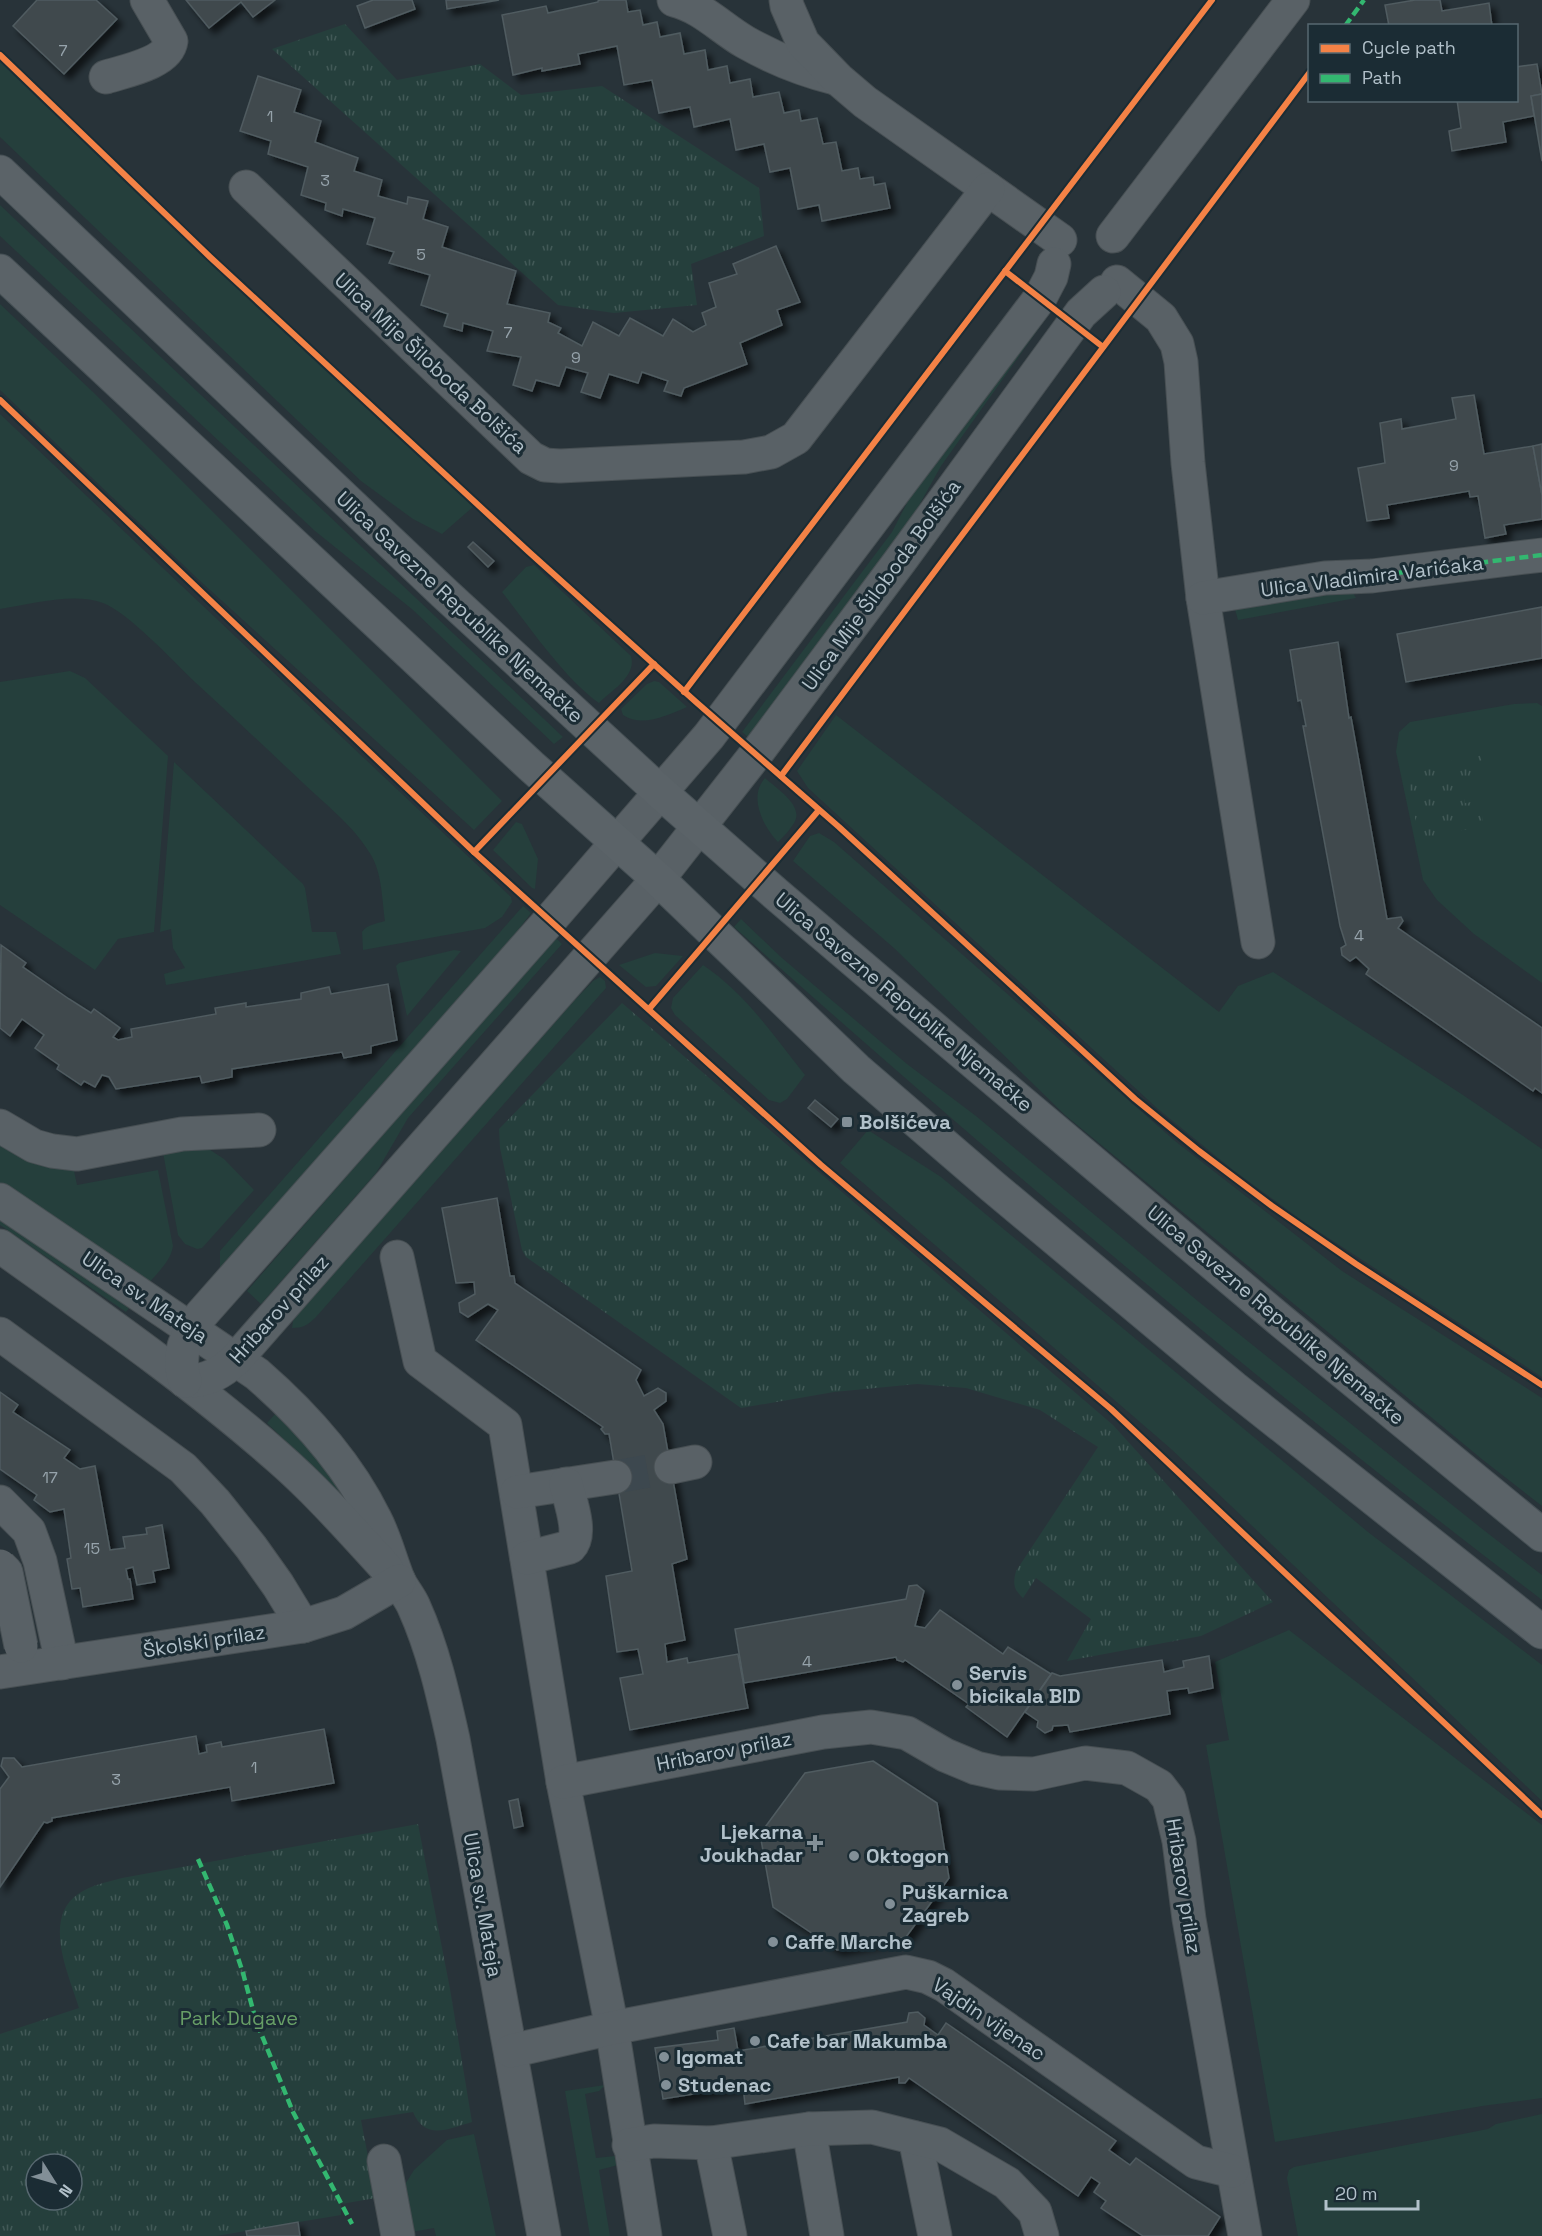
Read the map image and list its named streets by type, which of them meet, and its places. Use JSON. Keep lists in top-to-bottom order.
{
  "streets": {
    "main road": ["Ulica Savezne Republike Njemačke"],
    "street": [
      "Ulica Mije Šiloboda Bolšića",
      "Ulica Vladimira Varićaka",
      "Ulica sv. Mateja",
      "Hribarov prilaz",
      "Školski prilaz",
      "Vajdin vijenac"
    ]
  },
  "crossings": [
    ["Ulica Mije Šiloboda Bolšića", "Ulica Savezne Republike Njemačke"],
    ["Ulica Mije Šiloboda Bolšića", "Hribarov prilaz"],
    ["Ulica sv. Mateja", "Hribarov prilaz"],
    ["Ulica sv. Mateja", "Školski prilaz"],
    ["Ulica sv. Mateja", "Vajdin vijenac"],
    ["Hribarov prilaz", "Vajdin vijenac"]
  ],
  "parks": ["Park Dugave"],
  "places": {
    "transit": ["Bolšićeva"],
    "other": [
      "Servis bicikala BID",
      "Oktogon",
      "Puškarnica Zagreb",
      "Caffe Marche",
      "Cafe bar Makumba",
      "Igomat",
      "Studenac"
    ],
    "health": ["Ljekarna Joukhadar"]
  },
  "house_numbers": [
    "7",
    "1",
    "3",
    "5",
    "7",
    "9",
    "9",
    "4",
    "17",
    "15",
    "4",
    "1",
    "3"
  ],
  "legend": ["Cycle path", "Path"],
  "scale_bar": "20 m",
  "north": "bottom right"
}
